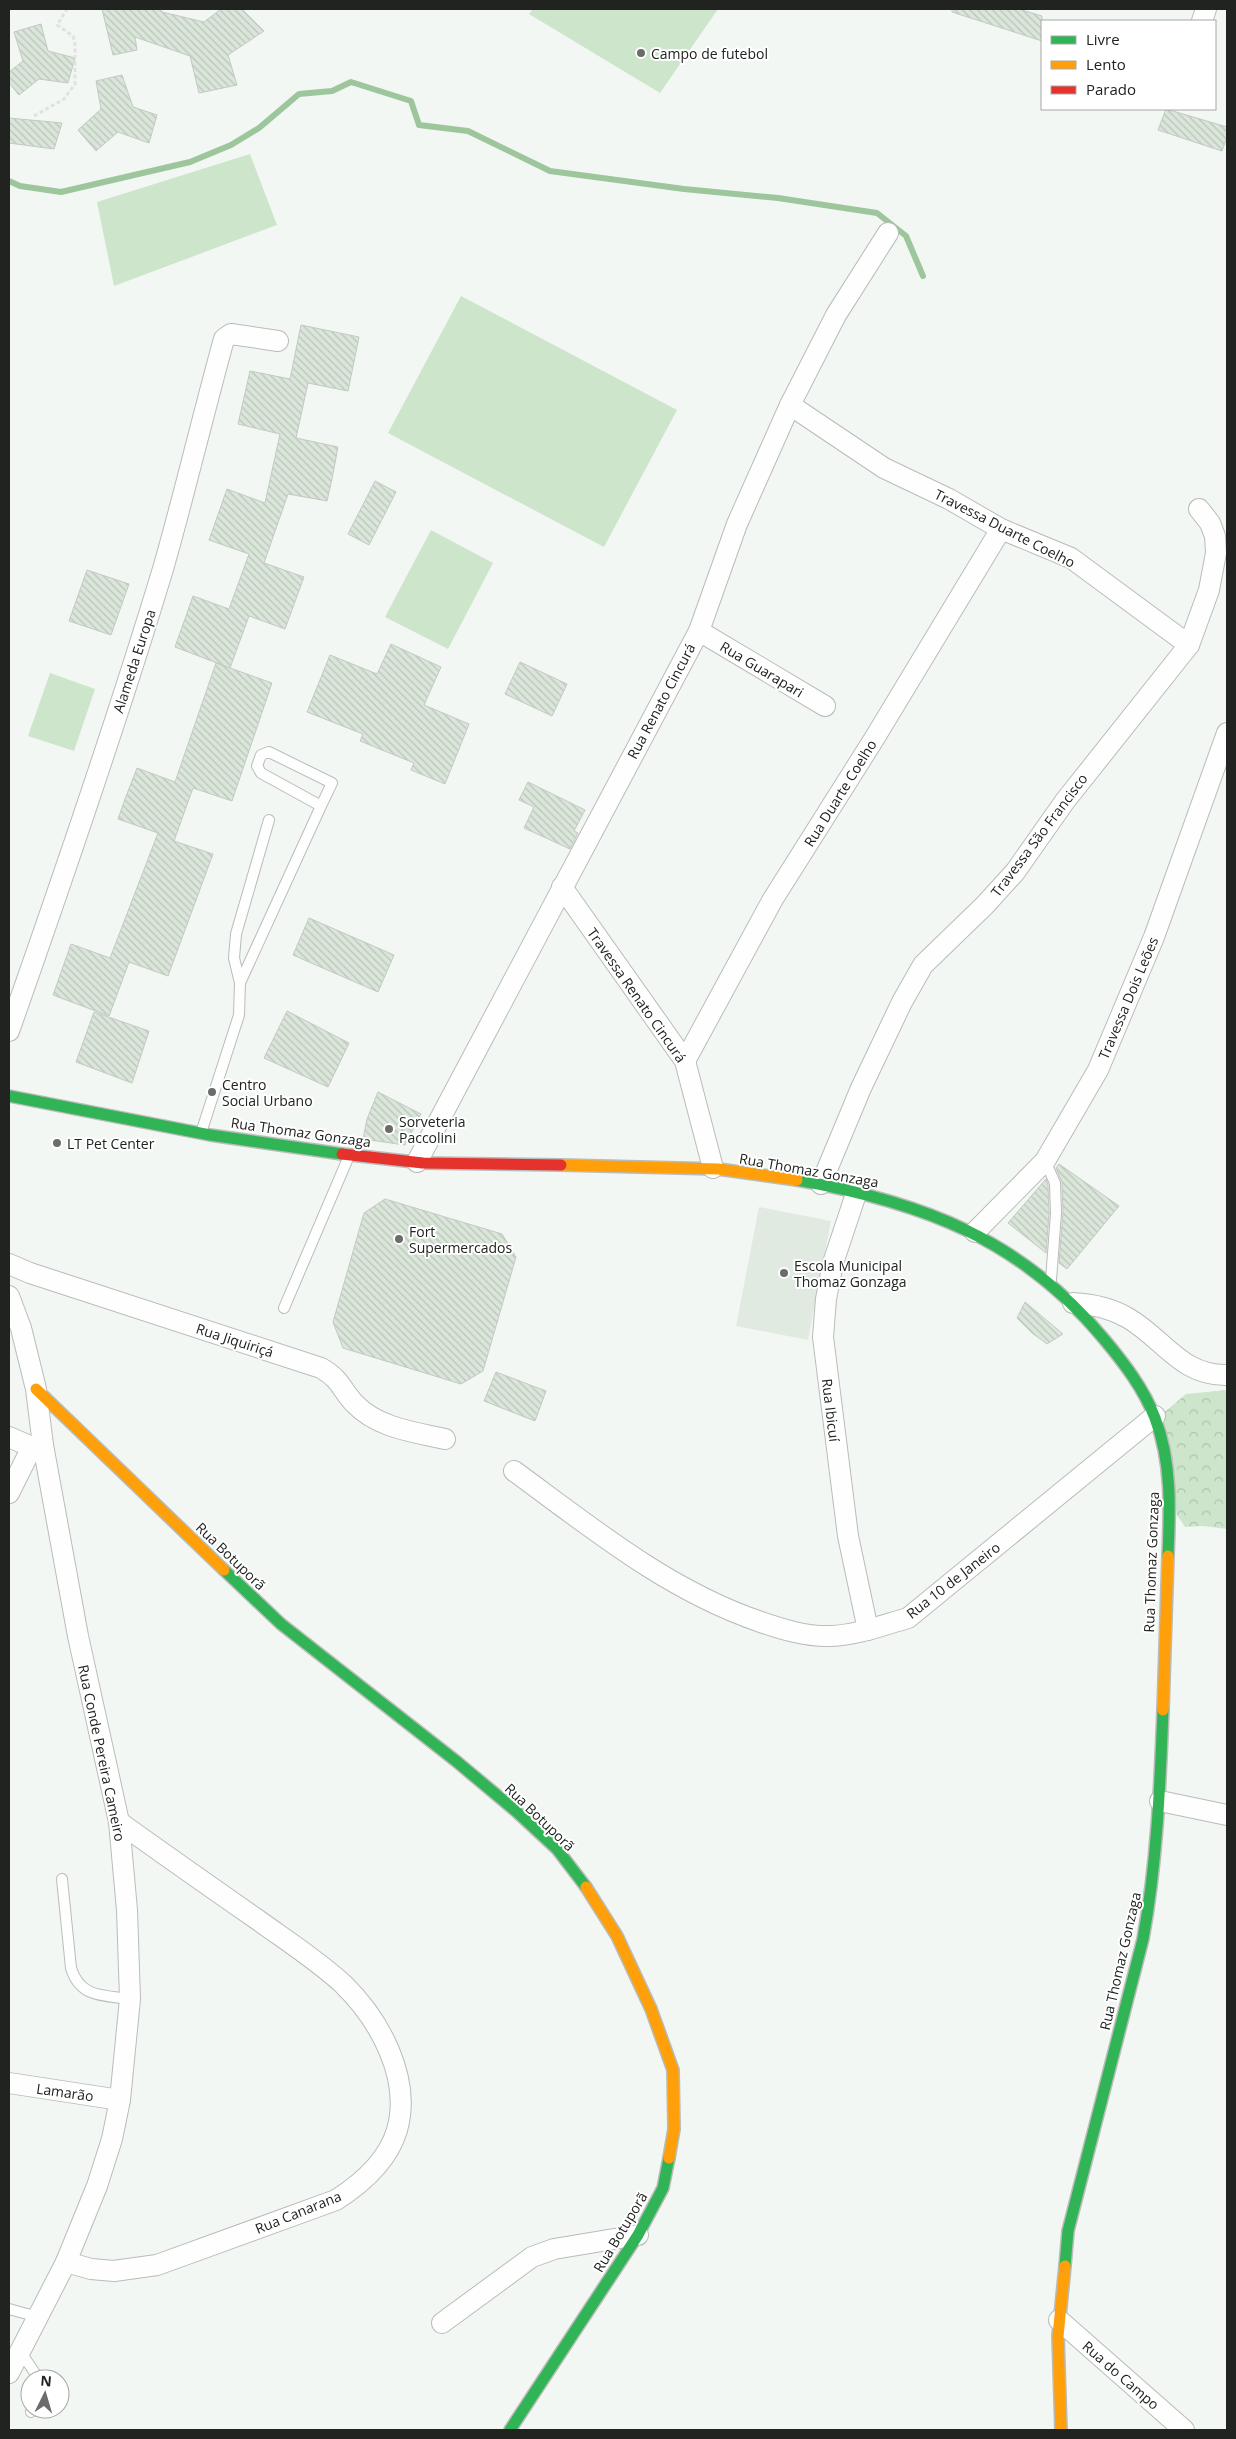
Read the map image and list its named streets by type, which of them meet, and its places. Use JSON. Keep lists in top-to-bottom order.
{
  "streets": {
    "main road": ["Rua Thomaz Gonzaga", "Rua Botuporã"],
    "street": [
      "Travessa Duarte Coelho",
      "Alameda Europa",
      "Rua Guarapari",
      "Rua Renato Cincurá",
      "Rua Duarte Coelho",
      "Travessa São Francisco",
      "Travessa Renato Cincurá",
      "Travessa Dois Leões",
      "Rua Jiquiriçá",
      "Rua Ibicuí",
      "Rua 10 de Janeiro",
      "Rua Conde Pereira Cameiro",
      "Lamarão",
      "Rua Canarana",
      "Rua do Campo"
    ]
  },
  "crossings": [
    ["Travessa Duarte Coelho", "Rua Renato Cincurá"],
    ["Travessa Duarte Coelho", "Rua Duarte Coelho"],
    ["Travessa Duarte Coelho", "Travessa São Francisco"],
    ["Rua Guarapari", "Rua Renato Cincurá"],
    ["Rua Renato Cincurá", "Travessa Renato Cincurá"],
    ["Rua Renato Cincurá", "Rua Thomaz Gonzaga"],
    ["Rua Duarte Coelho", "Travessa Renato Cincurá"],
    ["Travessa São Francisco", "Rua Thomaz Gonzaga"],
    ["Travessa Renato Cincurá", "Rua Thomaz Gonzaga"],
    ["Travessa Dois Leões", "Rua Thomaz Gonzaga"],
    ["Rua Thomaz Gonzaga", "Rua Ibicuí"],
    ["Rua Thomaz Gonzaga", "Rua 10 de Janeiro"],
    ["Rua Thomaz Gonzaga", "Rua do Campo"],
    ["Rua Ibicuí", "Rua 10 de Janeiro"],
    ["Rua Botuporã", "Rua Conde Pereira Cameiro"],
    ["Rua Conde Pereira Cameiro", "Lamarão"],
    ["Rua Conde Pereira Cameiro", "Rua Canarana"]
  ],
  "places": [
    "Campo de futebol",
    "Centro Social Urbano",
    "Sorveteria Paccolini",
    "LT Pet Center",
    "Fort Supermercados",
    "Escola Municipal Thomaz Gonzaga"
  ],
  "legend": ["Livre", "Lento", "Parado"],
  "north": "top"
}
